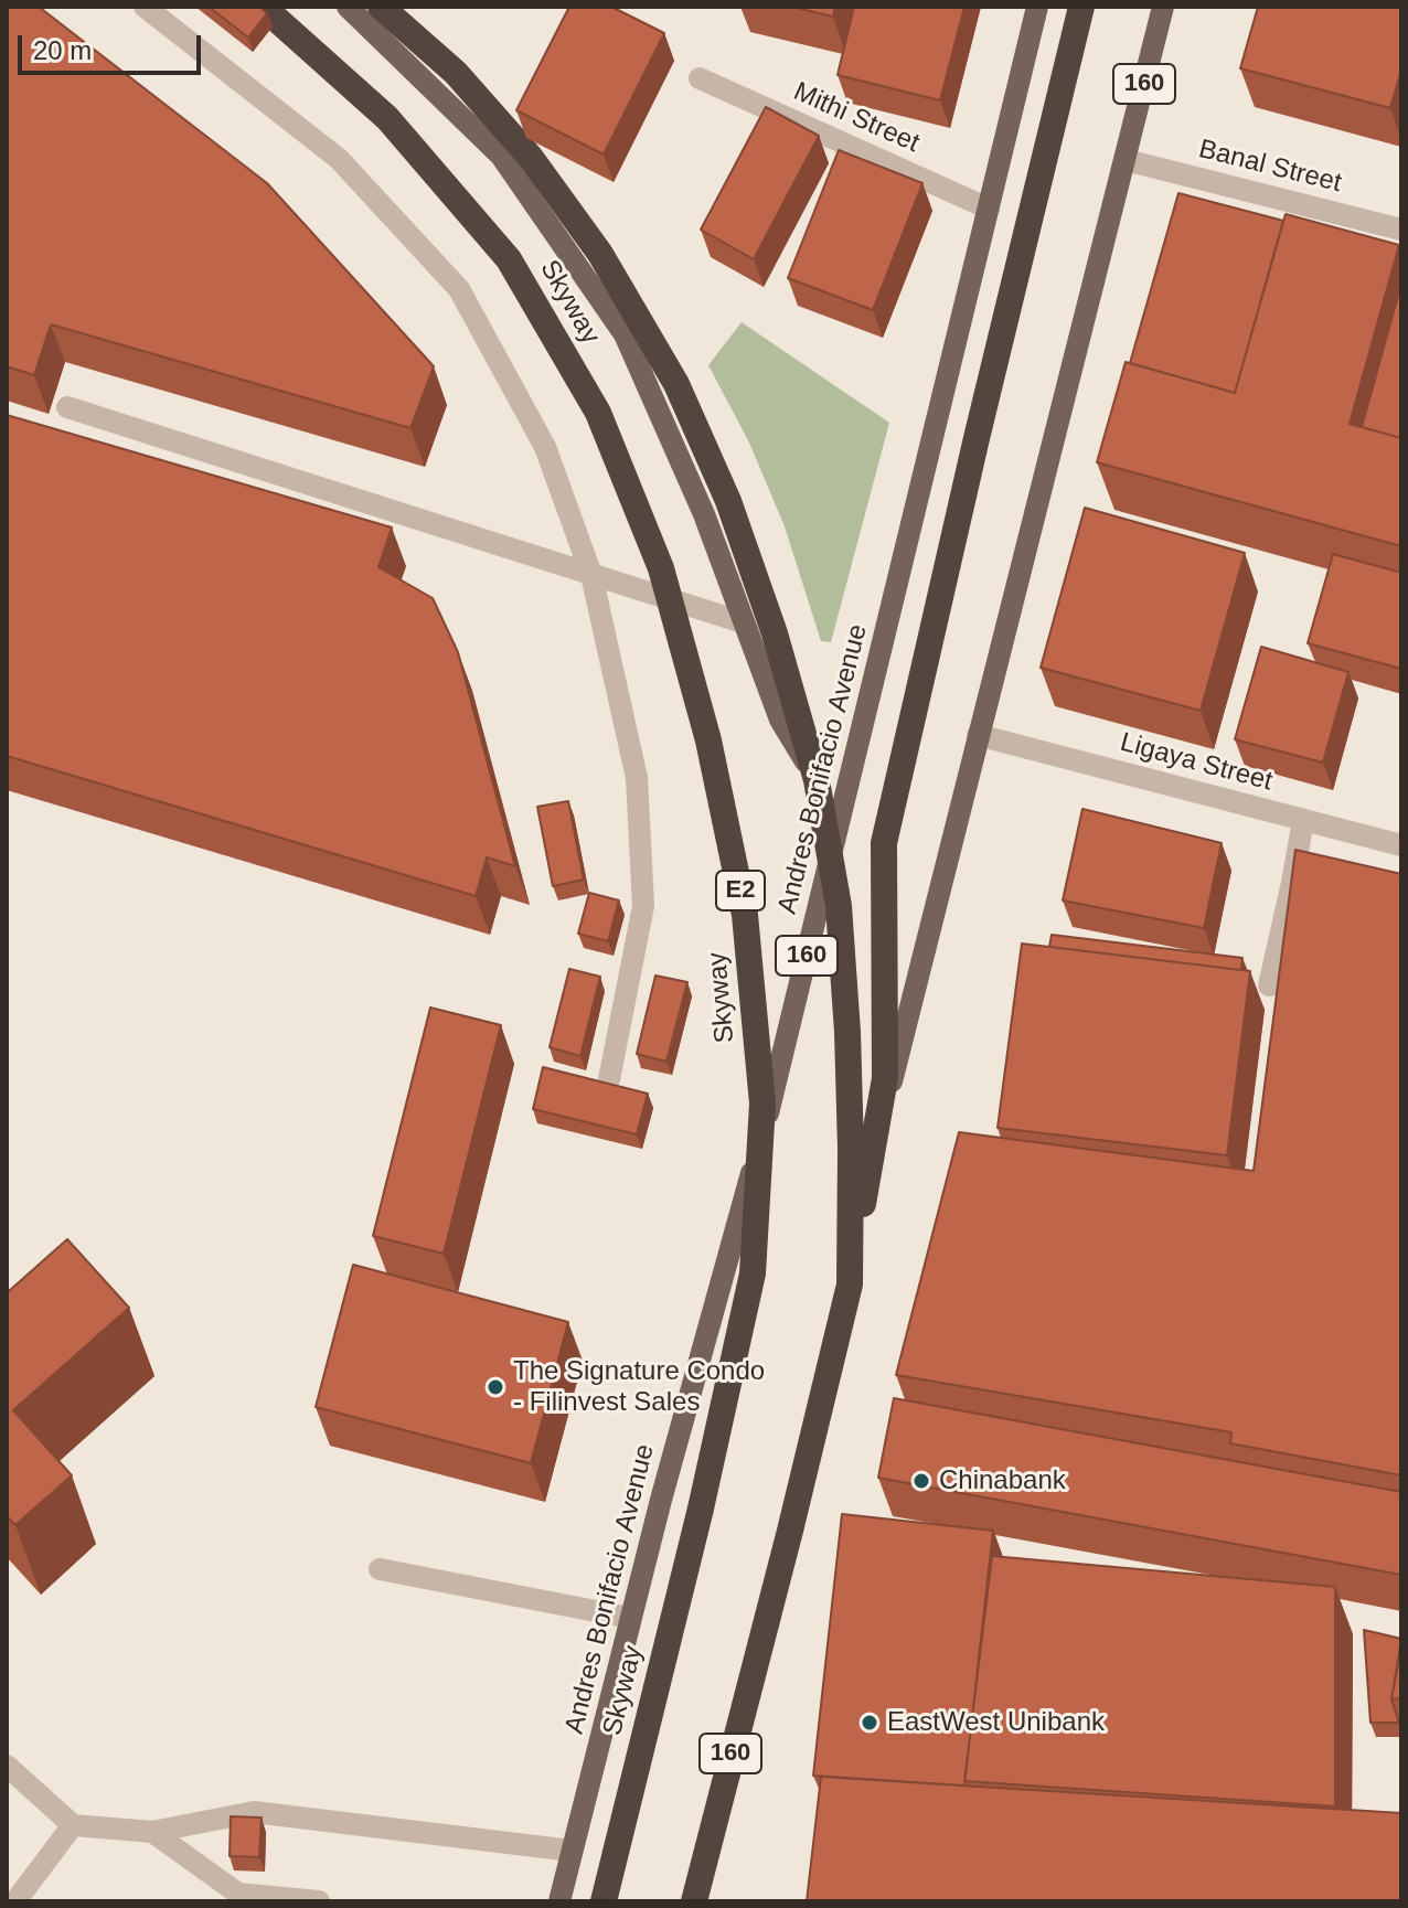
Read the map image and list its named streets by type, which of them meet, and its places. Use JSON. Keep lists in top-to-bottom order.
{
  "streets": {
    "highway": ["Skyway", "E2"],
    "main road": ["160", "Andres Bonifacio Avenue"],
    "street": ["Mithi Street", "Banal Street", "Ligaya Street"]
  },
  "crossings": [
    ["160", "Banal Street"],
    ["160", "Skyway"],
    ["160", "Ligaya Street"],
    ["Mithi Street", "Andres Bonifacio Avenue"]
  ],
  "places": ["The Signature Condo - Filinvest Sales", "Chinabank", "EastWest Unibank"],
  "scale_bar": "20 m"
}
